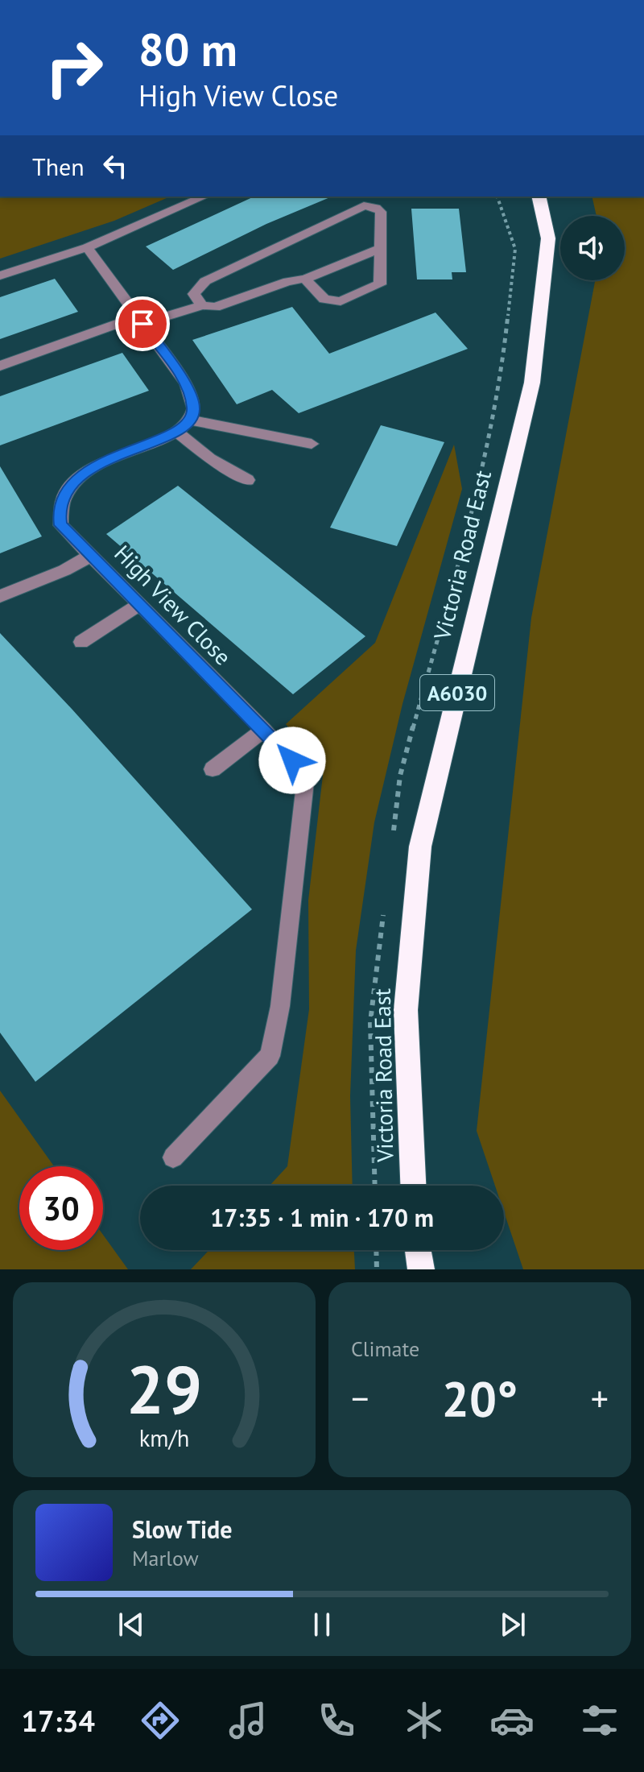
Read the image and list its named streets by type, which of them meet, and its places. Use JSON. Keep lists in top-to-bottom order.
{
  "streets": {
    "highway": ["Victoria Road East", "A6030"],
    "street": ["High View Close"]
  },
  "page": {
    "turn": ["80 m", "High View Close"],
    "then": "Then",
    "limit": "30",
    "trip": "17:35 · 1 min · 170 m",
    "tile": "Climate",
    "heat": ["−", "20°", "+"],
    "song": ["Slow Tide", "Marlow"],
    "tabs": "17:34",
    "gauge": ["29", "km/h"]
  }
}
